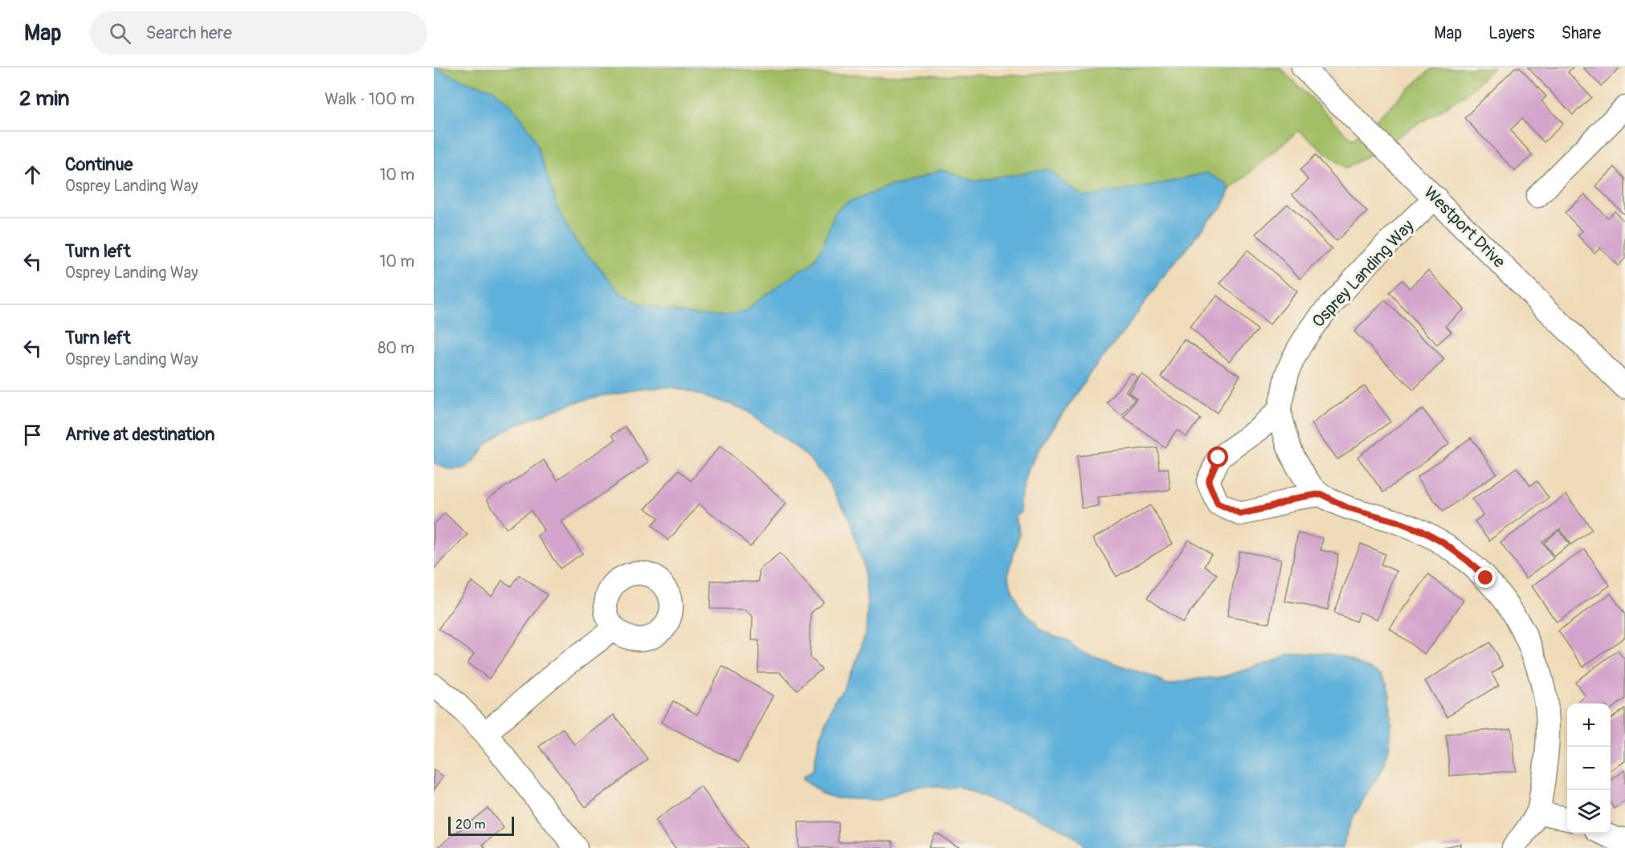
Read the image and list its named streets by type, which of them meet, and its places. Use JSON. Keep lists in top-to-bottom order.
{
  "streets": {
    "street": ["Westport Drive", "Osprey Landing Way"]
  },
  "crossings": [
    ["Westport Drive", "Osprey Landing Way"]
  ],
  "scale_bar": "20 m",
  "page": {
    "header": "Map",
    "search": "Search here",
    "nav": ["Map", "Layers", "Share"],
    "heading": ["2 min", "Walk · 100 m"],
    "list": [
      ["Continue", "Osprey Landing Way", "10 m"],
      ["Turn left", "Osprey Landing Way", "10 m"],
      ["Turn left", "Osprey Landing Way", "80 m"],
      "Arrive at destination"
    ],
    "map_buttons": ["+", "−"],
    "scale": "20 m"
  }
}
